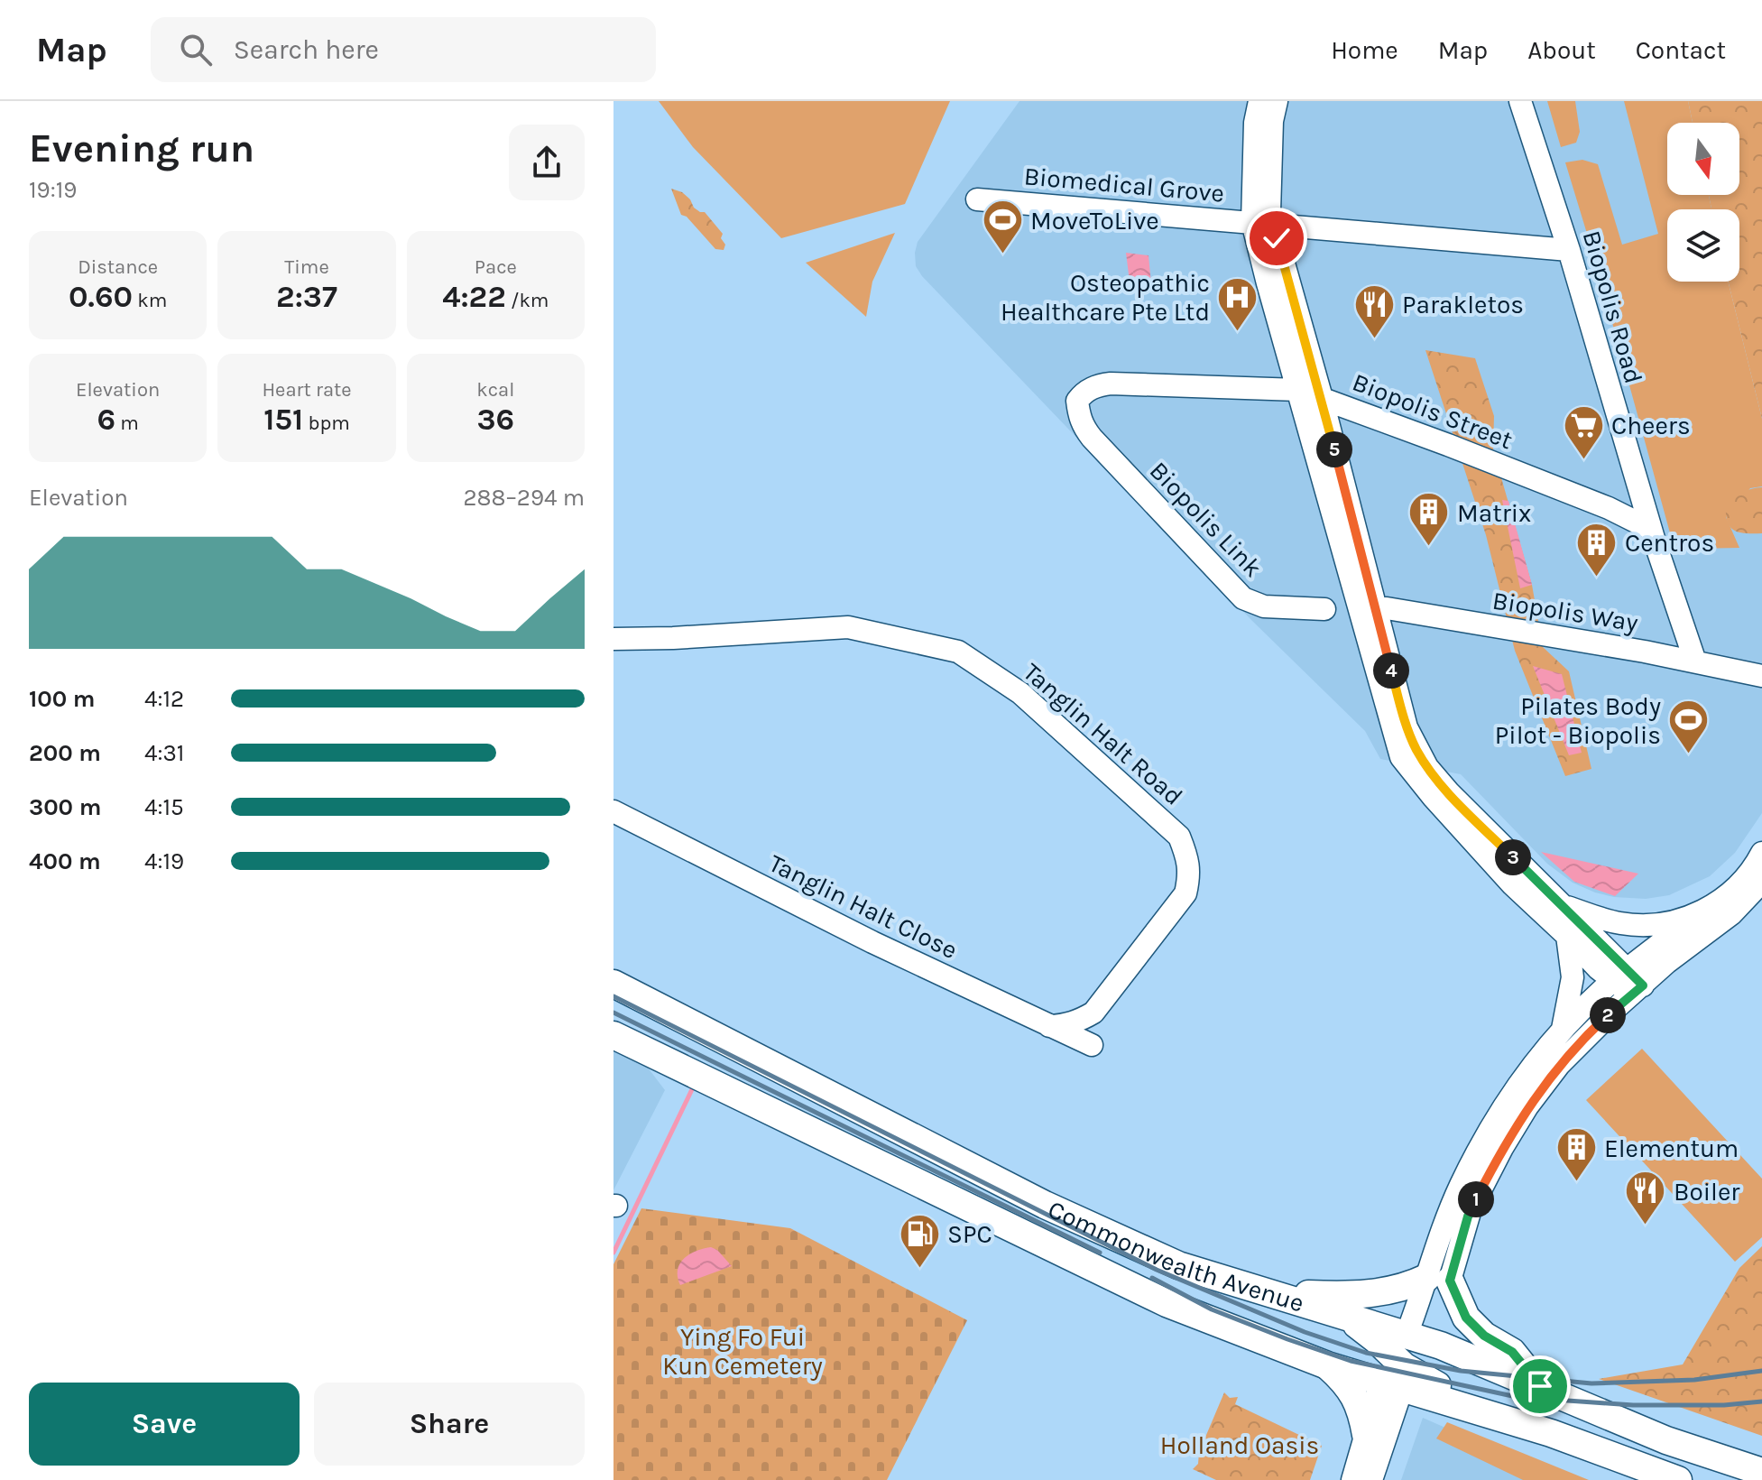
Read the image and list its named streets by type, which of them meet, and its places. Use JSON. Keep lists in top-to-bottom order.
{
  "streets": {
    "main road": ["Commonwealth Avenue"],
    "street": [
      "Biomedical Grove",
      "Biopolis Road",
      "Biopolis Street",
      "Biopolis Link",
      "Biopolis Way",
      "Tanglin Halt Road",
      "Tanglin Halt Close"
    ]
  },
  "crossings": [
    ["Biomedical Grove", "Biopolis Road"],
    ["Biopolis Road", "Biopolis Street"],
    ["Biopolis Street", "Biopolis Link"],
    ["Tanglin Halt Road", "Tanglin Halt Close"]
  ],
  "parks": ["Ying Fo Fui Kun Cemetery", "Holland Oasis"],
  "places": {
    "sports": ["MoveToLive", "Pilates Body Pilot - Biopolis"],
    "hospital": ["Osteopathic Healthcare Pte Ltd"],
    "restaurant": ["Parakletos", "Boiler"],
    "supermarket": ["Cheers"],
    "building": ["Matrix", "Centros", "Elementum"],
    "fuel station": ["SPC"]
  },
  "north": "bottom",
  "page": {
    "header": "Map",
    "search": "Search here",
    "nav": [
      "Home",
      "Map",
      "About",
      "Contact"
    ],
    "heading": ["Evening run", "19:19"],
    "stats": [
      ["Distance", "0.60 km"],
      ["Time", "2:37"],
      ["Pace", "4:22 /km"],
      ["Elevation", "6 m"],
      ["Heart rate", "151 bpm"],
      ["kcal", "36"]
    ],
    "pins": [
      "5",
      "4",
      "3",
      "2",
      "1"
    ],
    "chart": ["Elevation", "288–294 m"],
    "list": [
      {
        "name": "100 m",
        "note": "4:12"
      },
      {
        "name": "200 m",
        "note": "4:31"
      },
      {
        "name": "300 m",
        "note": "4:15"
      },
      {
        "name": "400 m",
        "note": "4:19"
      }
    ],
    "buttons": ["Save", "Share"]
  }
}
